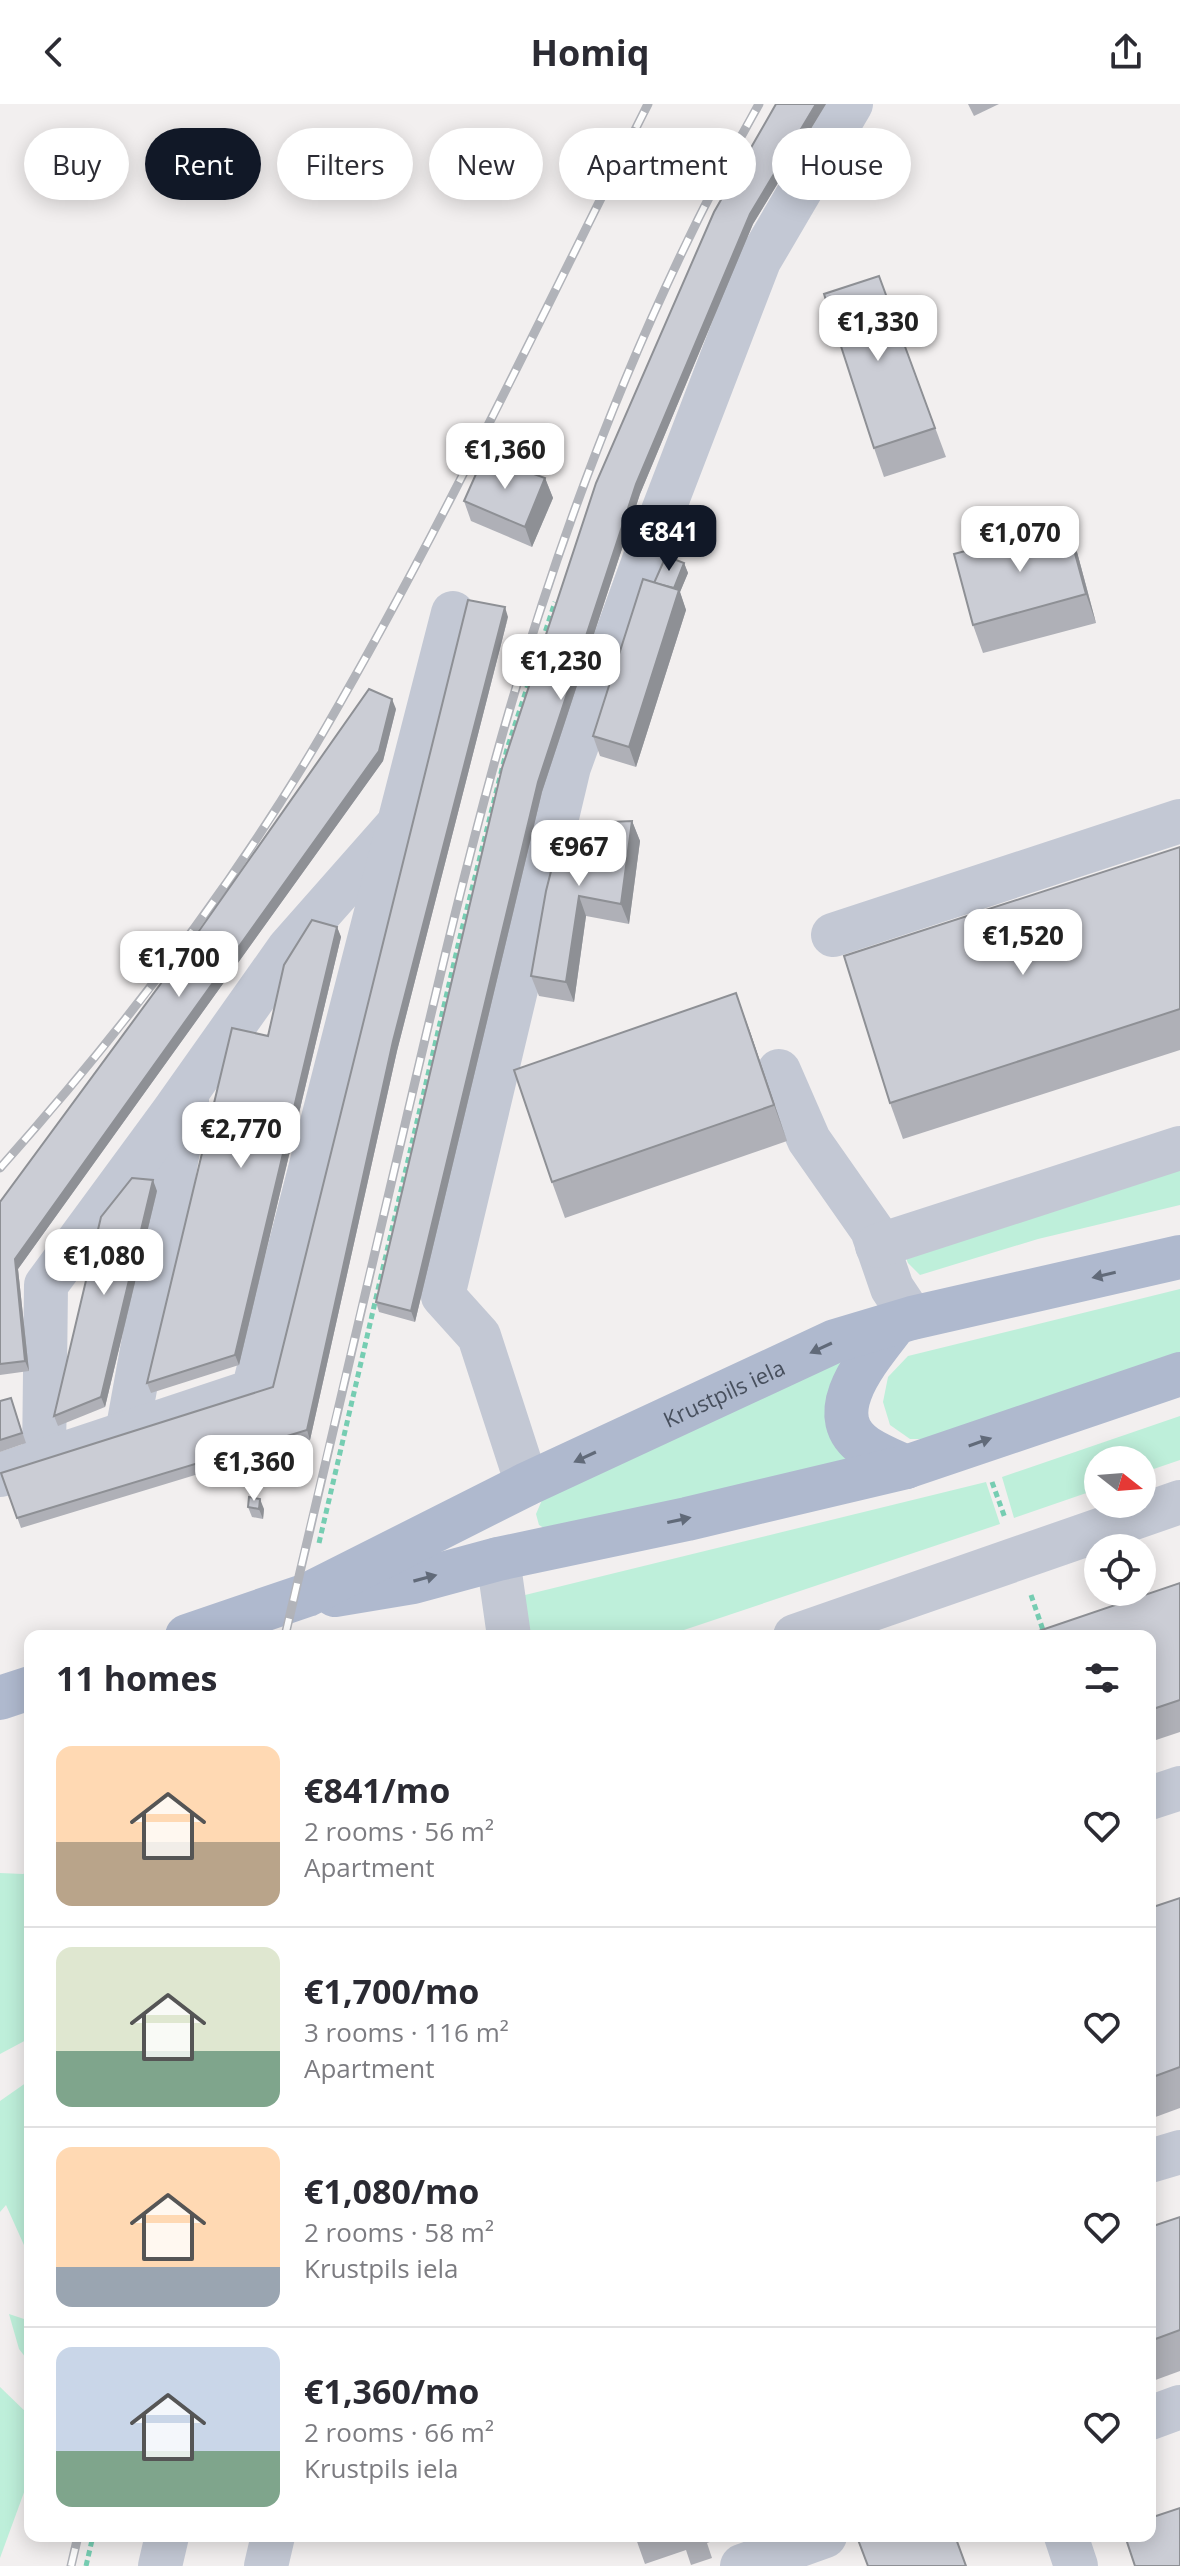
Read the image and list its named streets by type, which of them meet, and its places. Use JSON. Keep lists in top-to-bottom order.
{
  "streets": {
    "main road": ["Krustpils iela"]
  },
  "north": "right",
  "page": {
    "header": "Homiq",
    "chip": [
      "Buy",
      "Rent",
      "Filters",
      "New",
      "Apartment",
      "House"
    ],
    "price": [
      "€1,330",
      "€1,360",
      "€841",
      "€1,070",
      "€1,230",
      "€967",
      "€1,520",
      "€1,700",
      "€2,770",
      "€1,080",
      "€1,360"
    ],
    "heading": "11 homes",
    "list": [
      {
        "name": "€841/mo",
        "note": "2 rooms · 56 m² · Apartment"
      },
      {
        "name": "€1,700/mo",
        "note": "3 rooms · 116 m² · Apartment"
      },
      {
        "name": "€1,080/mo",
        "note": "2 rooms · 58 m² · Krustpils iela"
      },
      {
        "name": "€1,360/mo",
        "note": "2 rooms · 66 m² · Krustpils iela"
      }
    ]
  }
}
